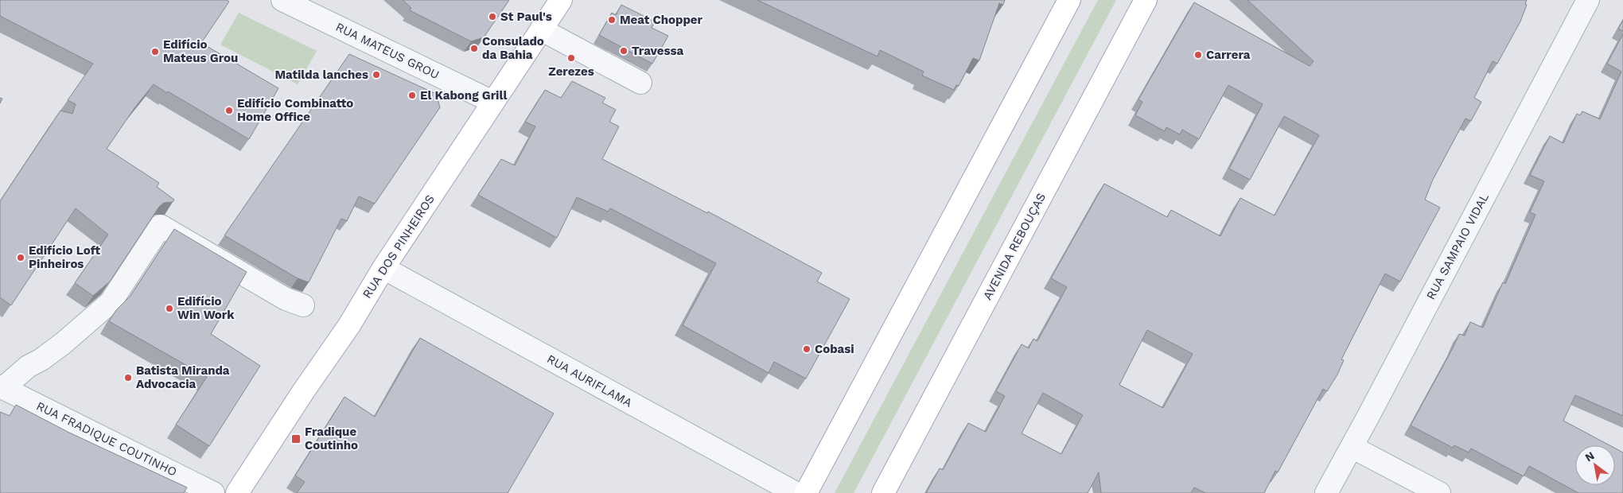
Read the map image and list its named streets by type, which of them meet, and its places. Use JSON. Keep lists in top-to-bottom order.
{
  "streets": {
    "main road": ["RUA DOS PINHEIROS", "AVENIDA REBOUÇAS"],
    "street": [
      "RUA MATEUS GROU",
      "RUA SAMPAIO VIDAL",
      "RUA AURIFLAMA",
      "RUA FRADIQUE COUTINHO"
    ]
  },
  "crossings": [
    ["RUA MATEUS GROU", "RUA DOS PINHEIROS"],
    ["RUA DOS PINHEIROS", "RUA AURIFLAMA"]
  ],
  "places": {
    "other": [
      "St Paul's",
      "Meat Chopper",
      "Consulado da Bahia",
      "Travessa",
      "Edifício Mateus Grou",
      "Carrera",
      "Zerezes",
      "Matilda lanches",
      "El Kabong Grill",
      "Edifício Combinatto Home Office",
      "Edifício Loft Pinheiros",
      "Edifício Win Work",
      "Cobasi",
      "Batista Miranda Advocacia"
    ],
    "transit": ["Fradique Coutinho"]
  },
  "north": "top left"
}
